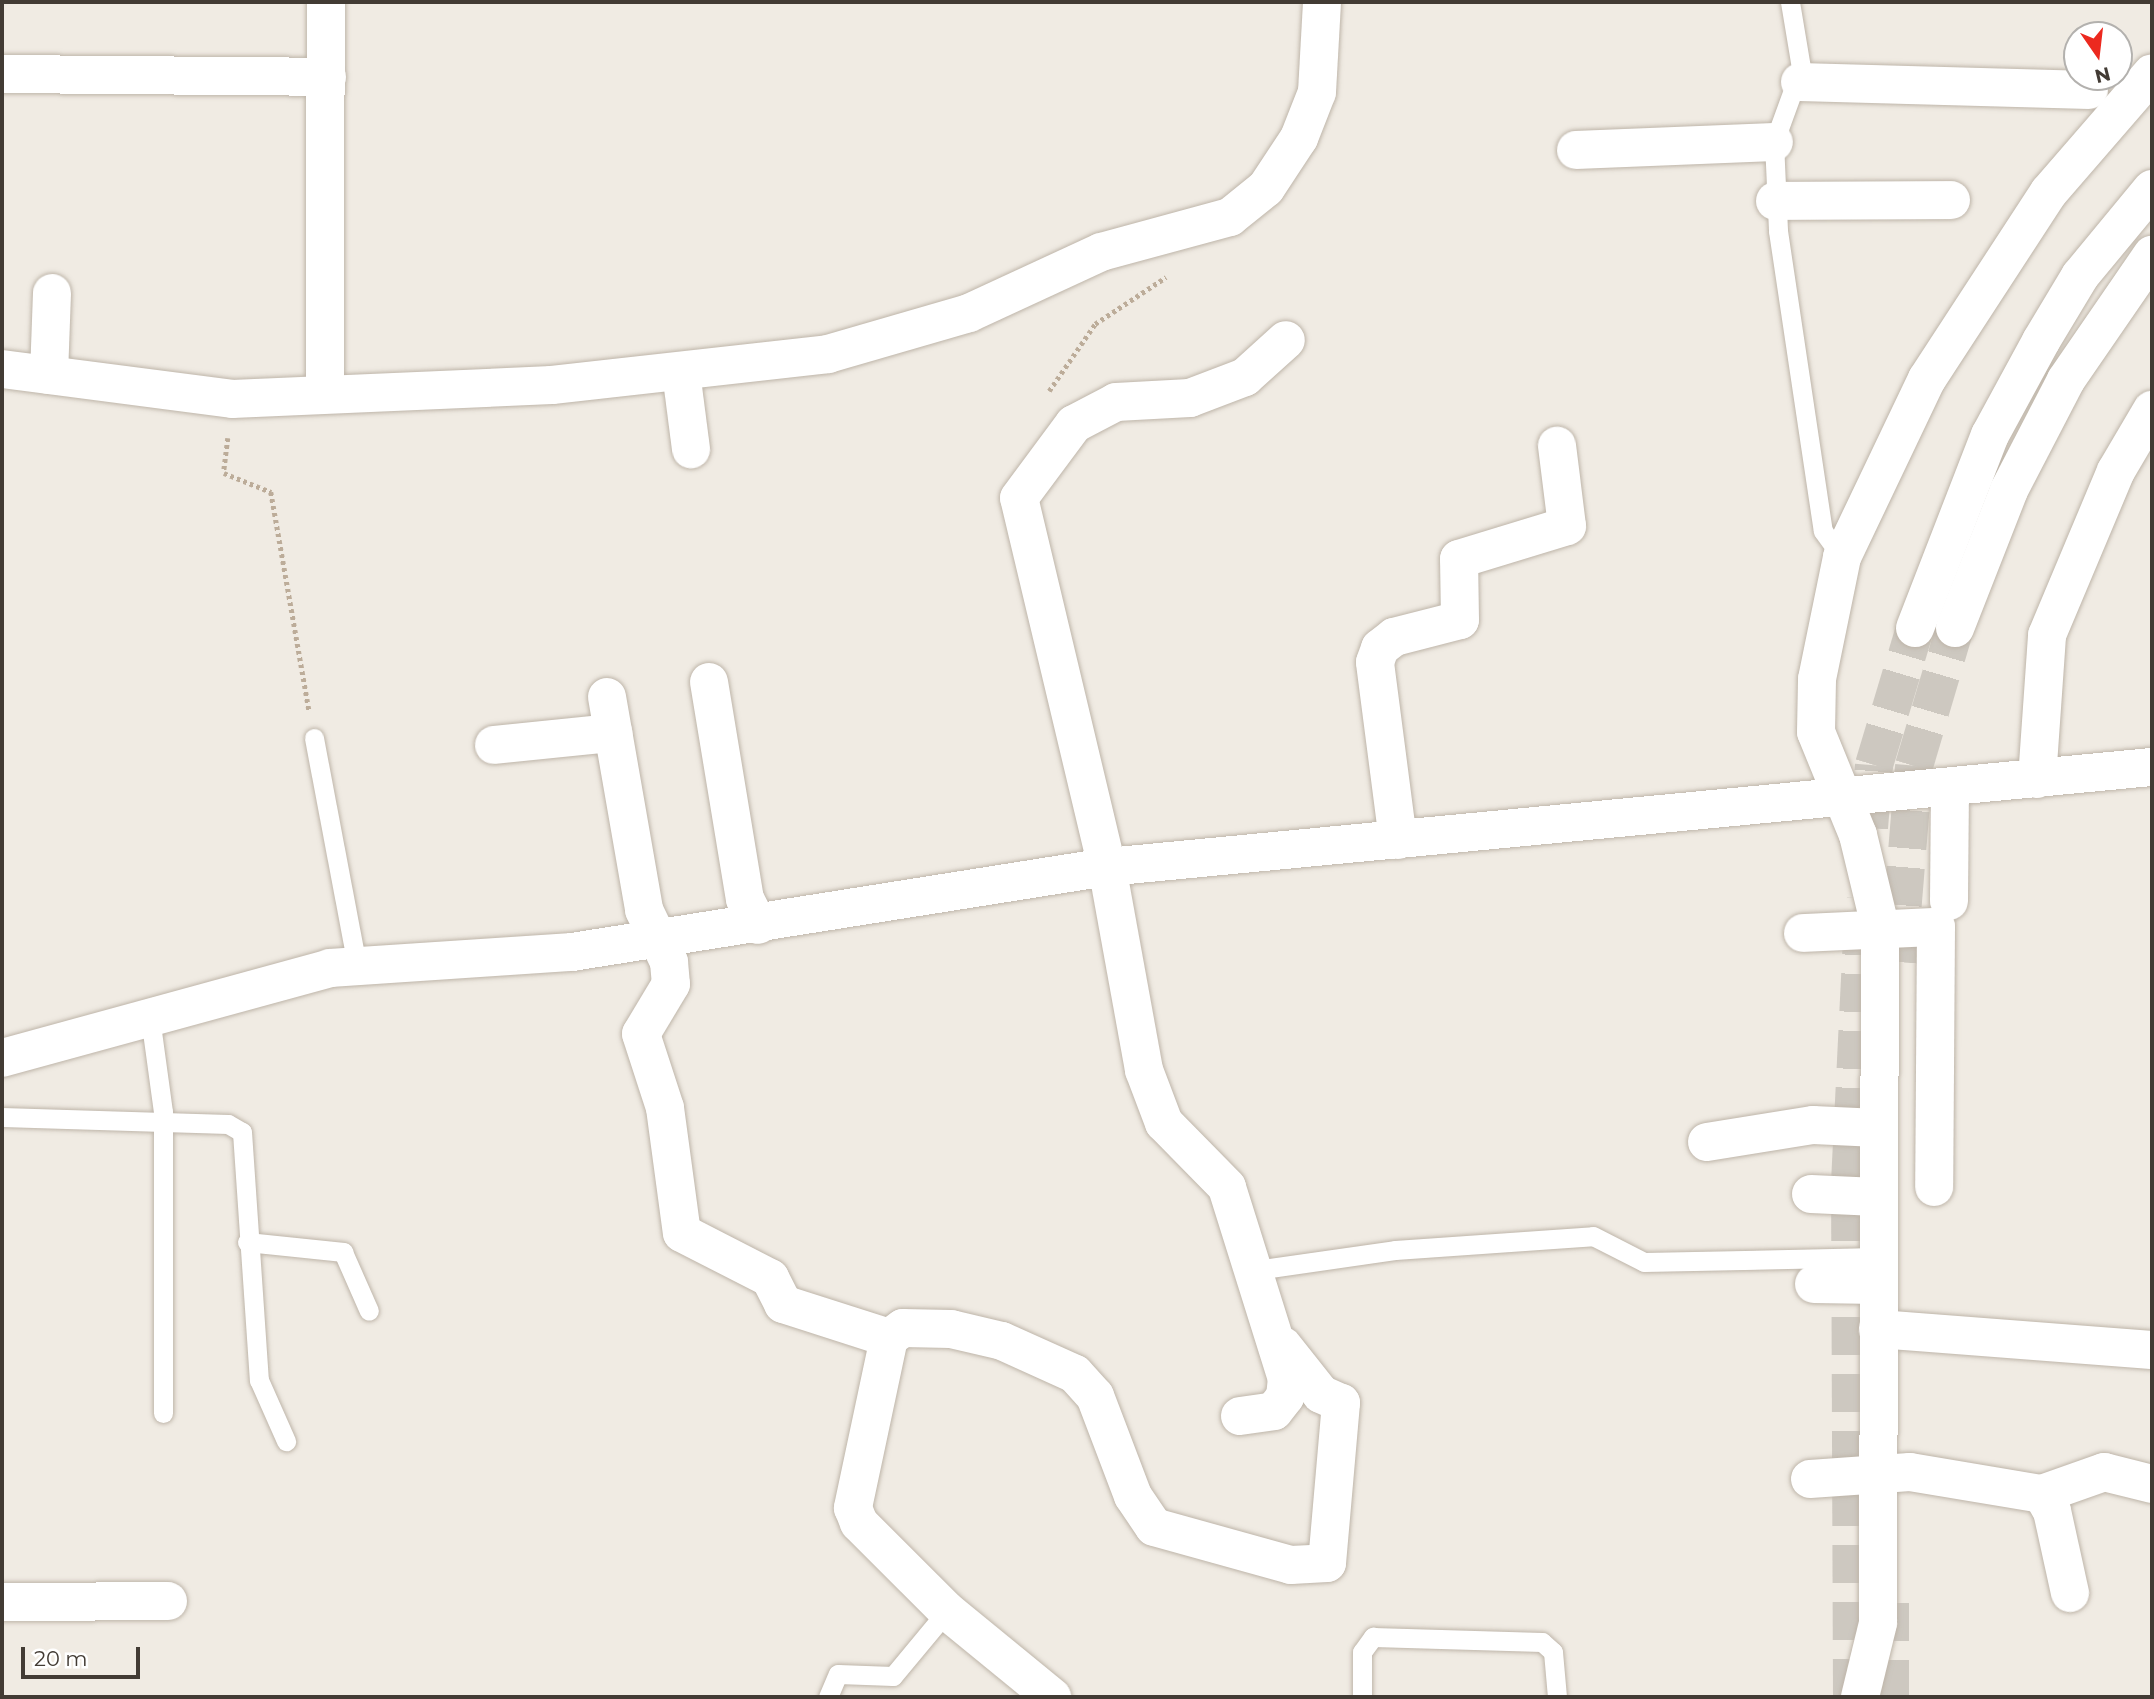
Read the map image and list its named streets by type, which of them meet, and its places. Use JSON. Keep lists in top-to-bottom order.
{
  "scale_bar": "20 m",
  "north": "bottom"
}
